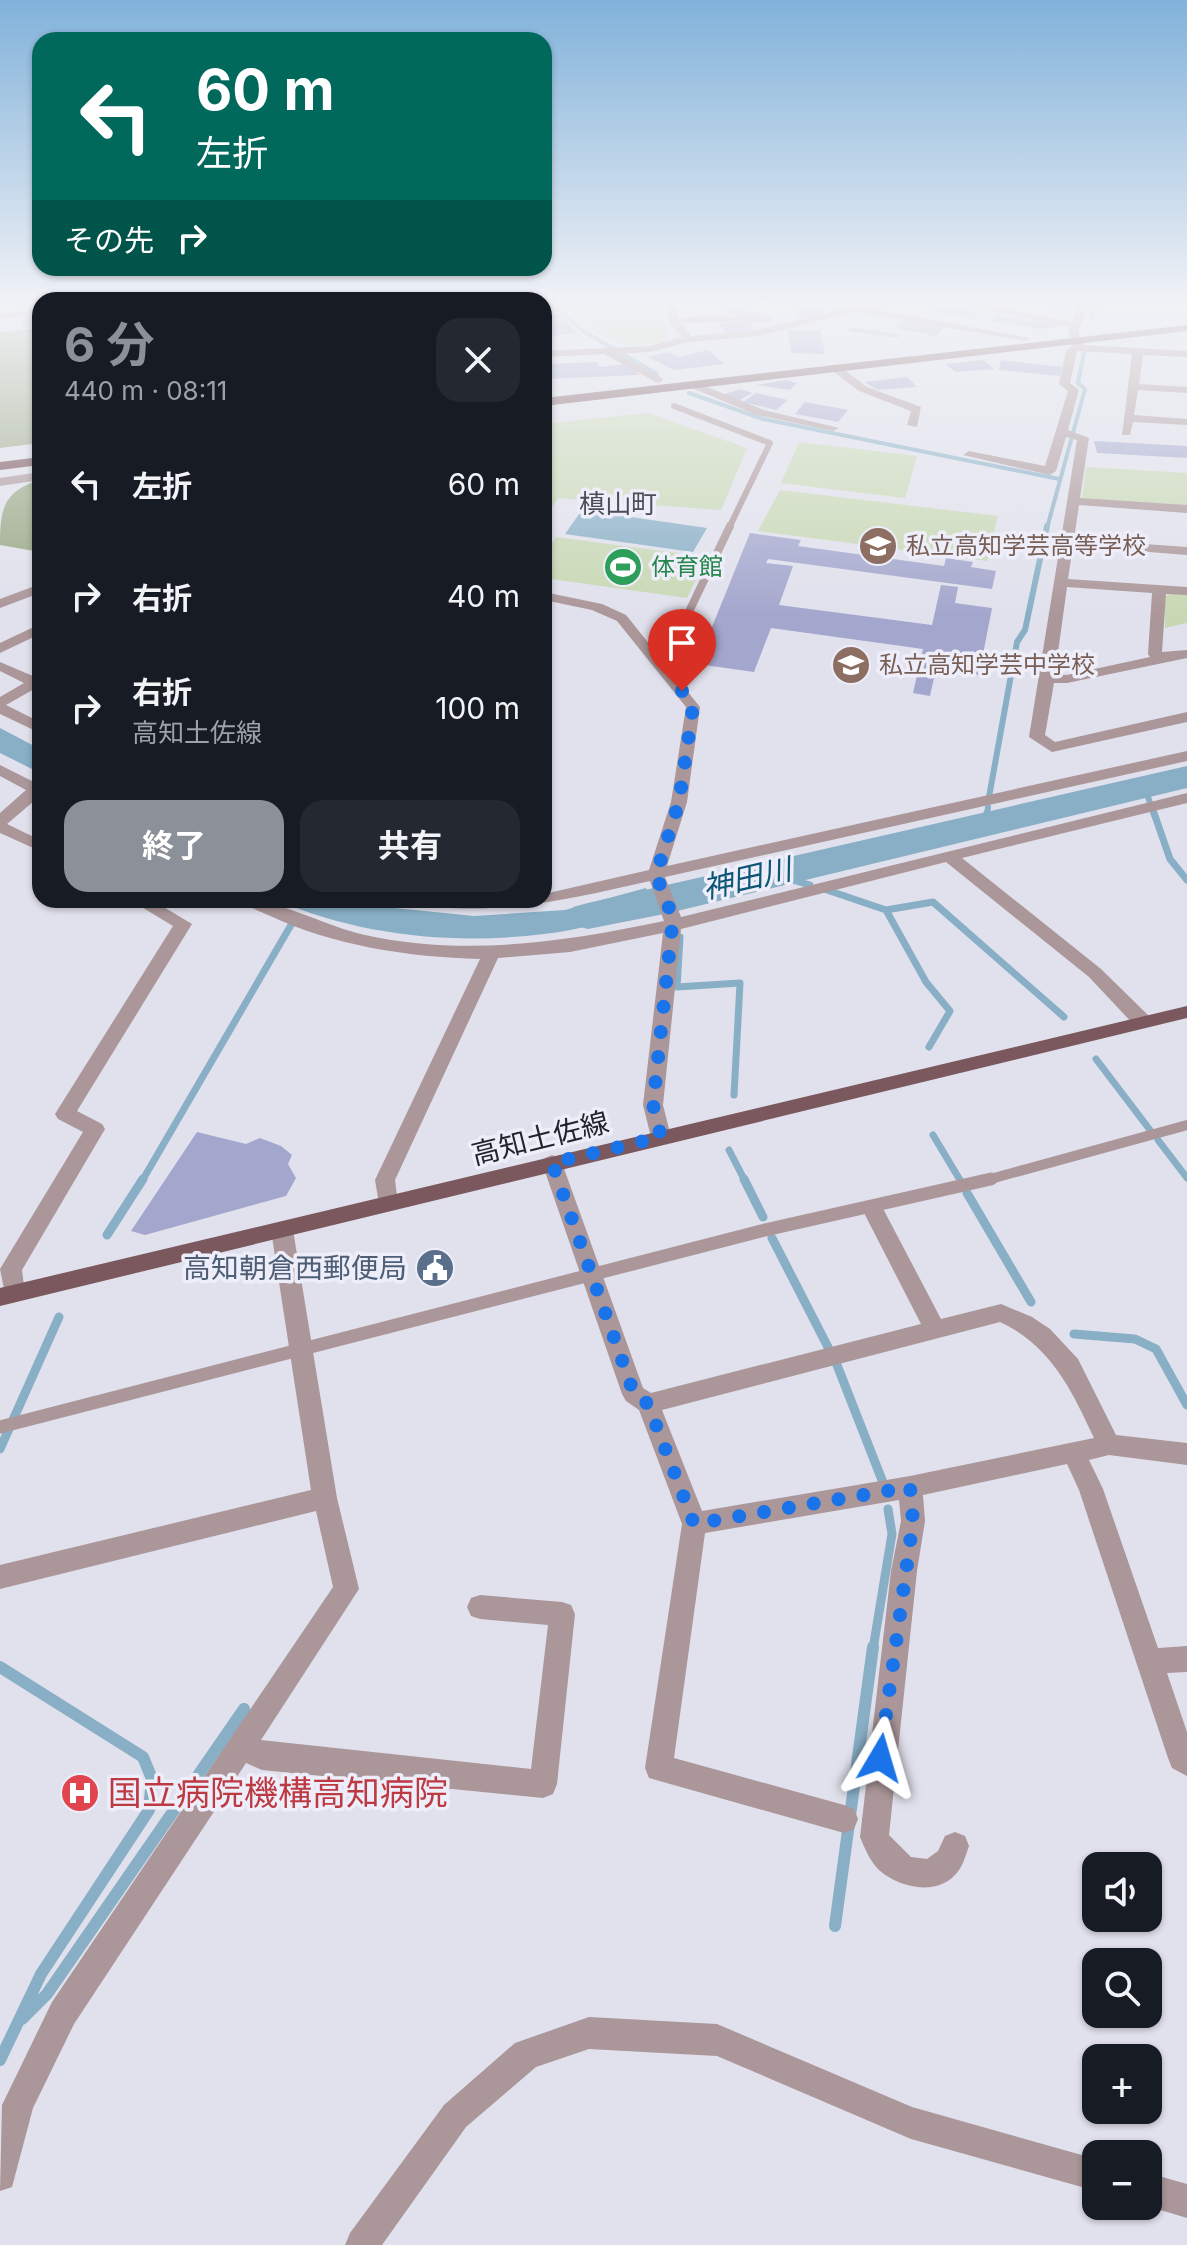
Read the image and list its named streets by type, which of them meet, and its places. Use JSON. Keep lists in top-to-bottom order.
{
  "streets": {
    "main road": ["高知土佐線"]
  },
  "districts": ["槙山町"],
  "water": ["神田川"],
  "places": {
    "school or university": ["私立高知学芸高等学校", "私立高知学芸中学校"],
    "sports": ["体育館"],
    "public building": ["高知朝倉西郵便局"],
    "hospital": ["国立病院機構高知病院"]
  },
  "page": {
    "turn": ["60 m", "左折"],
    "then": "その先",
    "heading": ["6 分", "440 m · 08:11"],
    "list": [
      {
        "name": "左折",
        "value": "60 m"
      },
      {
        "name": "右折",
        "value": "40 m"
      },
      {
        "name": "右折",
        "note": "高知土佐線",
        "value": "100 m"
      }
    ],
    "buttons": ["終了", "共有"],
    "map_buttons": ["+", "−"]
  }
}
